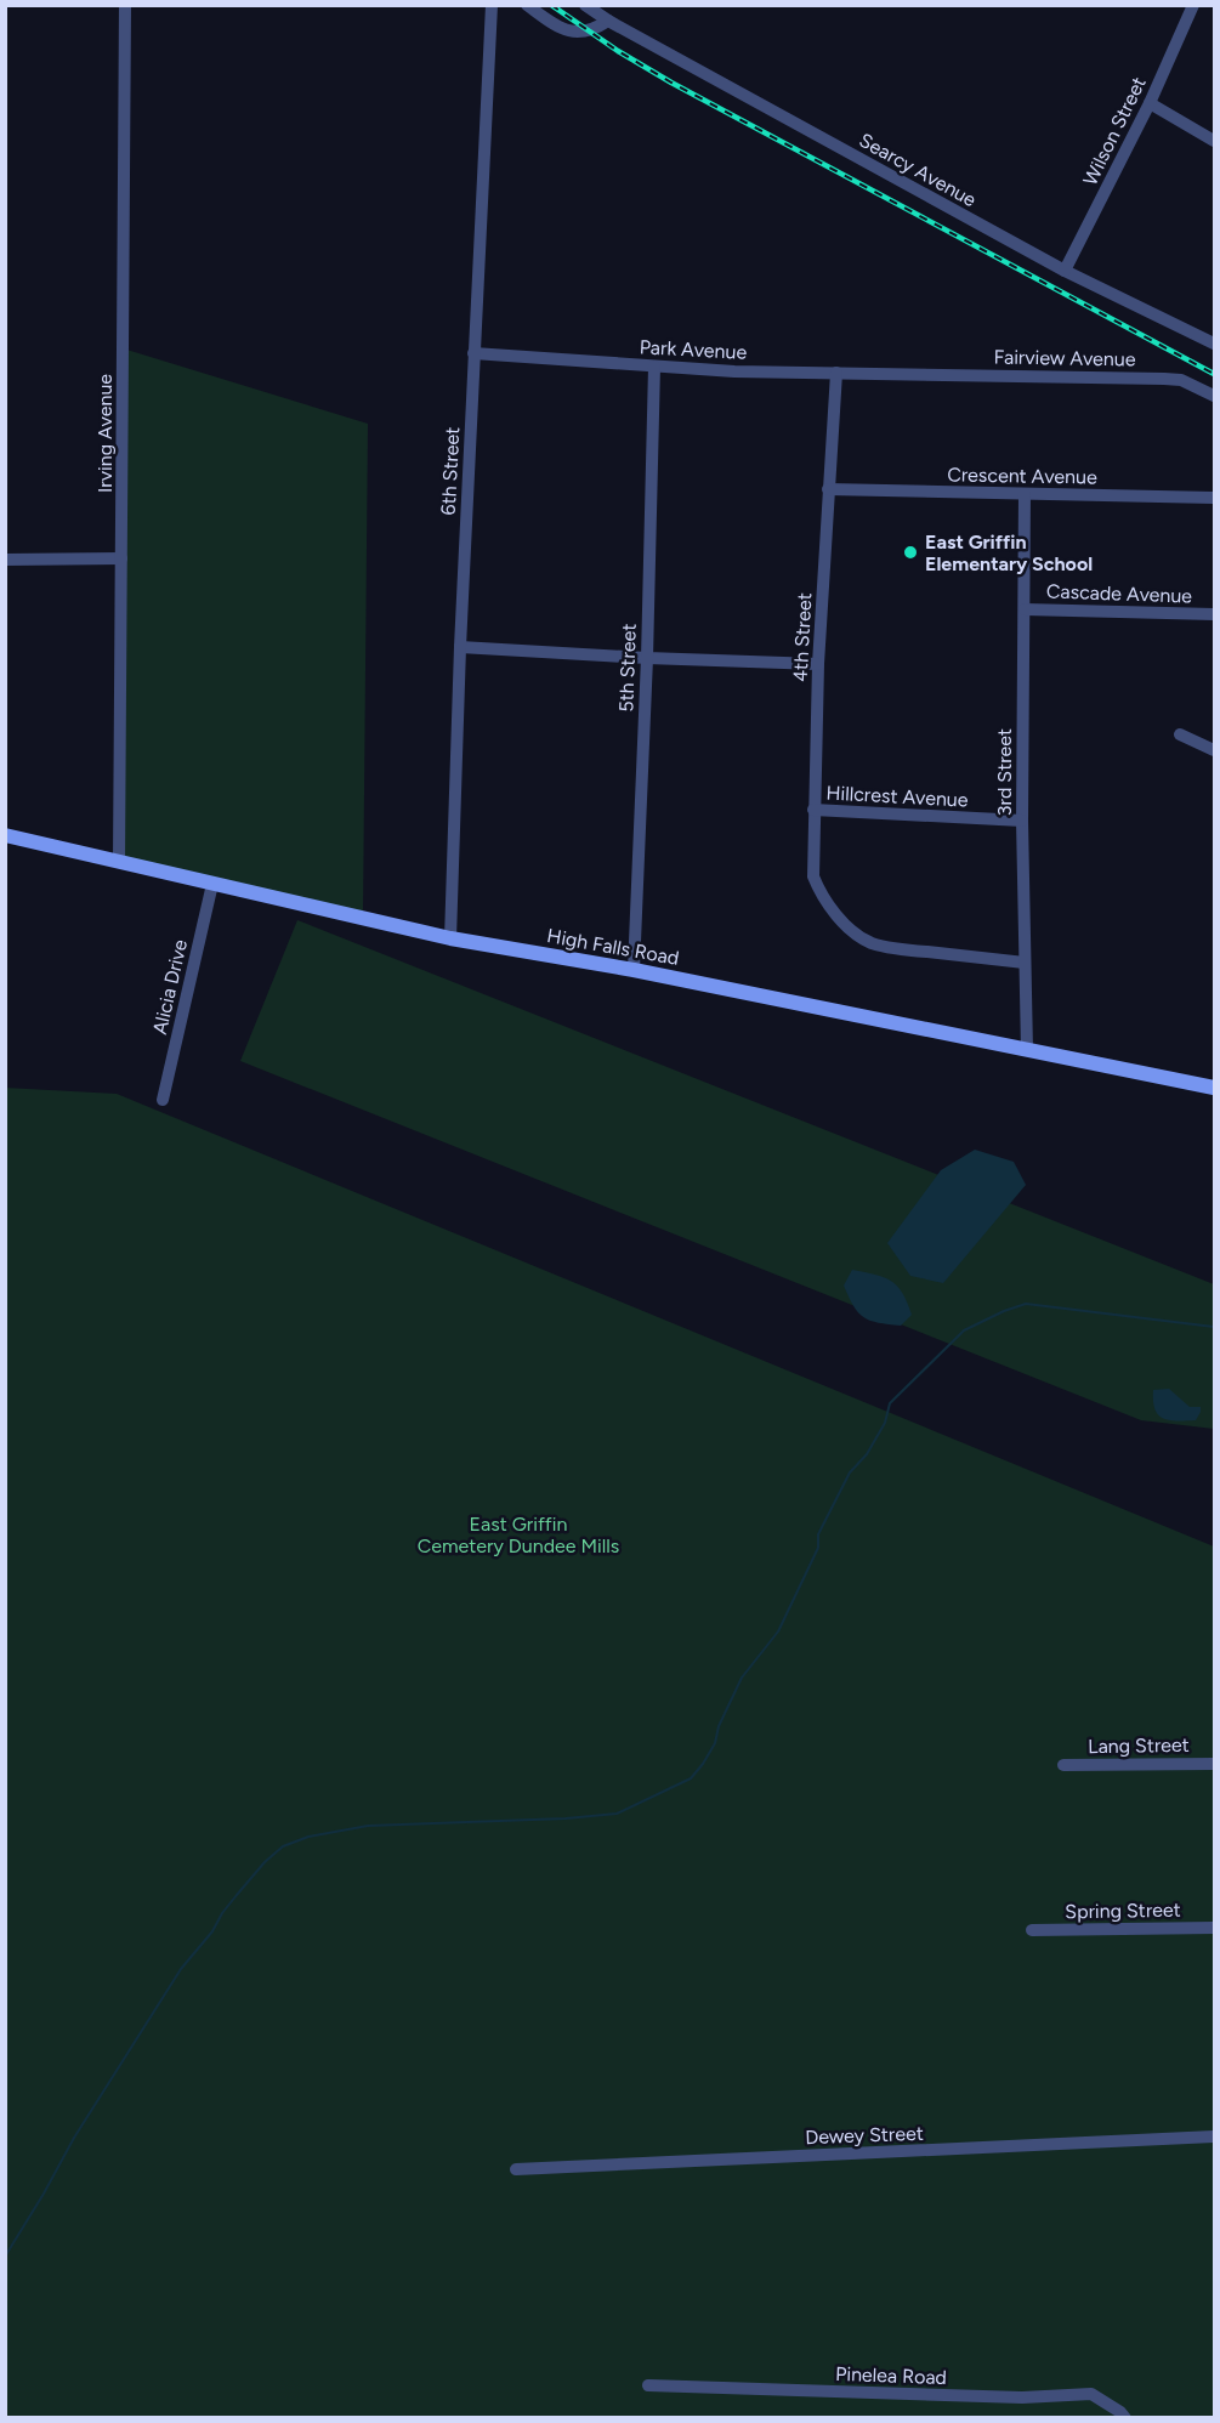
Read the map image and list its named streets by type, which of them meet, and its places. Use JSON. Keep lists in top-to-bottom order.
{
  "streets": {
    "street": [
      "Wilson Street",
      "Searcy Avenue",
      "Park Avenue",
      "Fairview Avenue",
      "Irving Avenue",
      "6th Street",
      "Crescent Avenue",
      "Cascade Avenue",
      "4th Street",
      "5th Street",
      "3rd Street",
      "Hillcrest Avenue",
      "High Falls Road",
      "Alicia Drive",
      "Lang Street",
      "Spring Street",
      "Dewey Street",
      "Pinelea Road"
    ]
  },
  "crossings": [
    ["Wilson Street", "Searcy Avenue"],
    ["Park Avenue", "Fairview Avenue"],
    ["Park Avenue", "6th Street"],
    ["Park Avenue", "4th Street"],
    ["Park Avenue", "5th Street"],
    ["Irving Avenue", "High Falls Road"],
    ["6th Street", "High Falls Road"],
    ["Crescent Avenue", "4th Street"],
    ["Crescent Avenue", "3rd Street"],
    ["Cascade Avenue", "3rd Street"],
    ["4th Street", "3rd Street"],
    ["4th Street", "Hillcrest Avenue"],
    ["5th Street", "High Falls Road"],
    ["3rd Street", "Hillcrest Avenue"],
    ["3rd Street", "High Falls Road"],
    ["High Falls Road", "Alicia Drive"]
  ],
  "parks": ["East Griffin Cemetery Dundee Mills"],
  "places": ["East Griffin Elementary School"]
}
